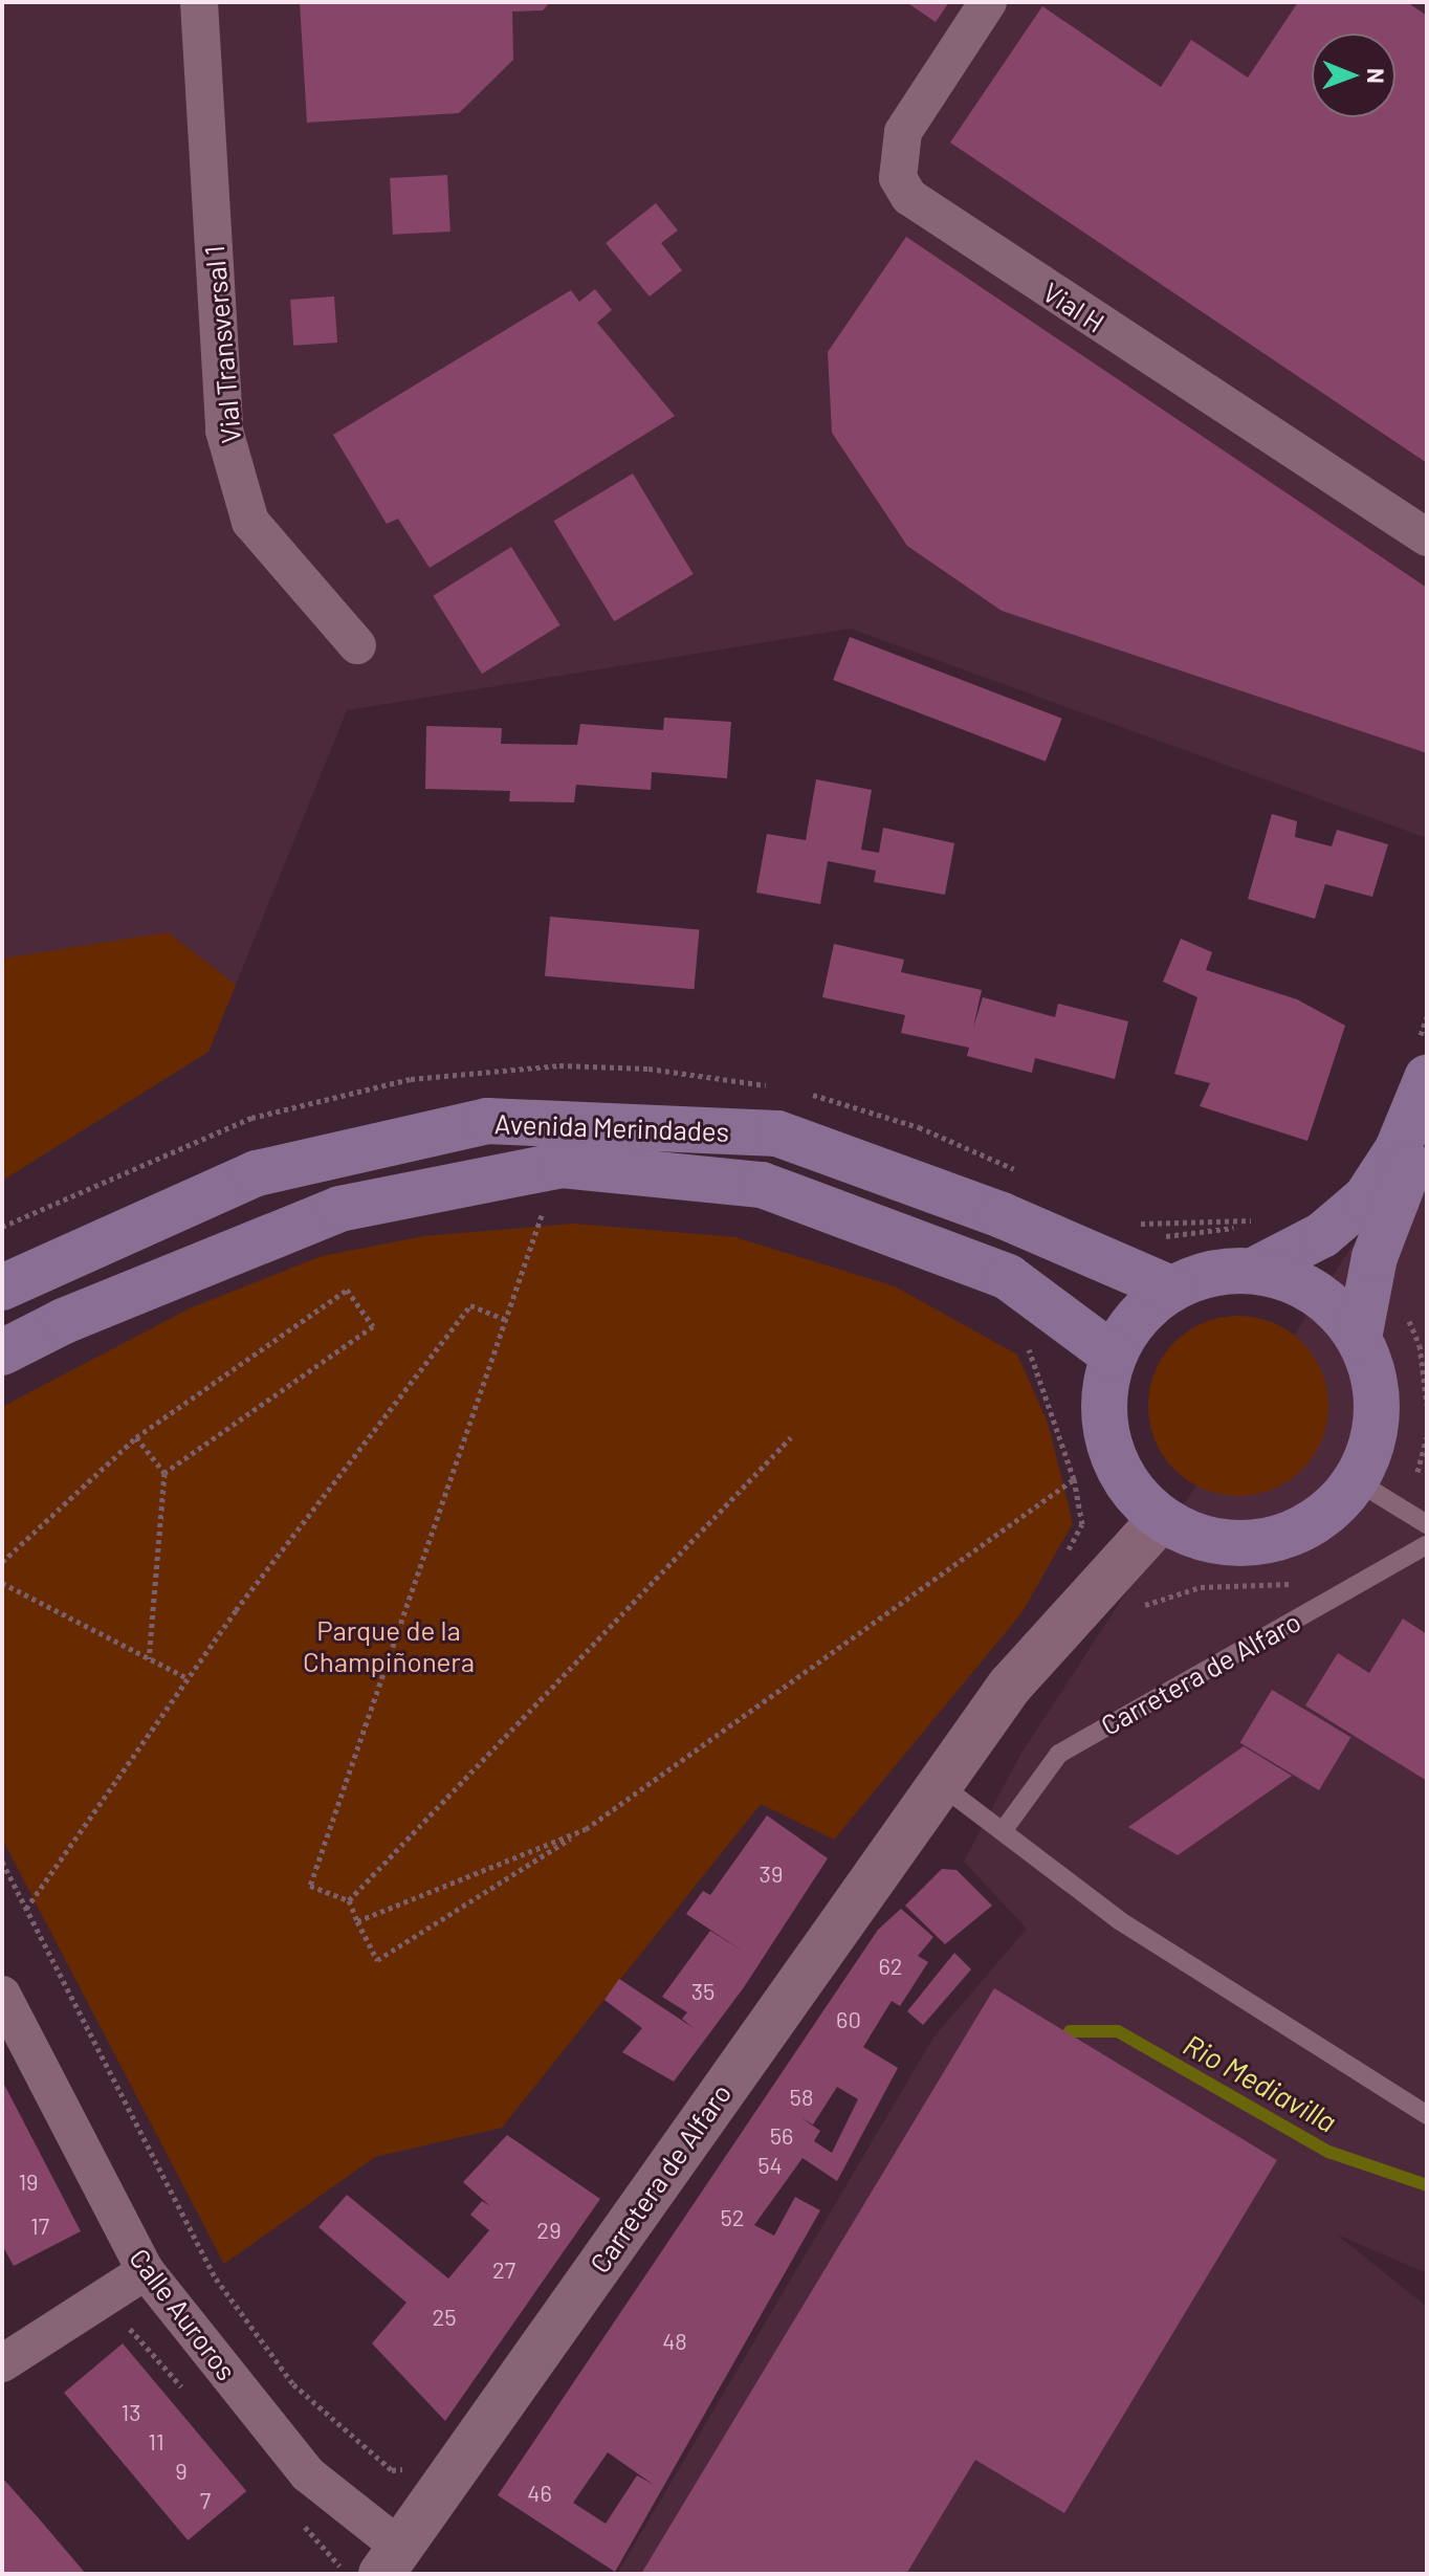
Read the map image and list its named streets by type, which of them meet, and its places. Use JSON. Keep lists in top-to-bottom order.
{
  "streets": {
    "main road": ["Avenida Merindades"],
    "street": [
      "Vial H",
      "Vial Transversal 1",
      "Carretera de Alfaro",
      "Calle Auroros"
    ]
  },
  "crossings": [
    ["Avenida Merindades", "Carretera de Alfaro"],
    ["Carretera de Alfaro", "Calle Auroros"]
  ],
  "water": ["Rio Mediavilla"],
  "parks": ["Parque de la Champiñonera"],
  "house_numbers": [
    "39",
    "62",
    "35",
    "60",
    "58",
    "56",
    "54",
    "19",
    "52",
    "17",
    "29",
    "27",
    "25",
    "48",
    "13",
    "11",
    "9",
    "46",
    "7"
  ],
  "north": "right"
}
